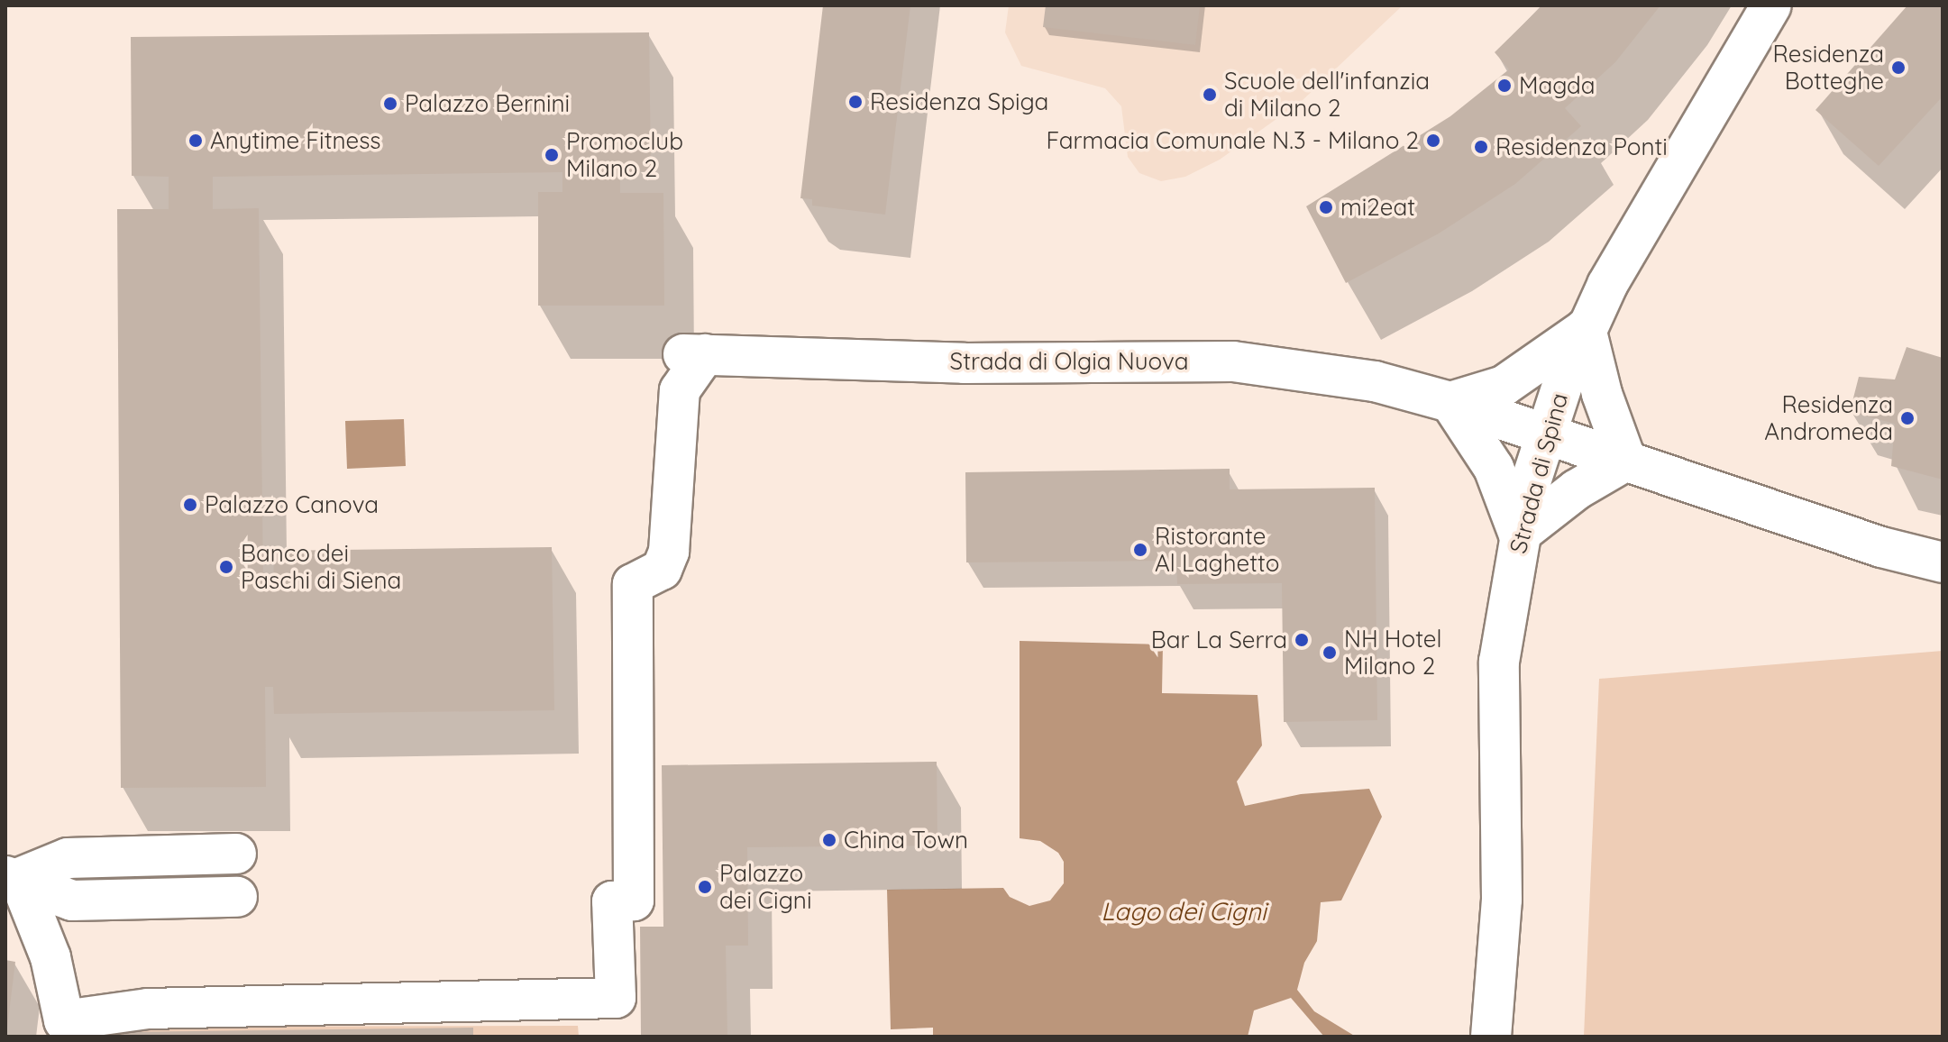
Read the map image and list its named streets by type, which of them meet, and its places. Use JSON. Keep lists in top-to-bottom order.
{
  "streets": {
    "street": ["Strada di Olgia Nuova", "Strada di Spina"]
  },
  "crossings": [
    ["Strada di Olgia Nuova", "Strada di Spina"]
  ],
  "water": ["Lago dei Cigni"],
  "places": [
    "Residenza Botteghe",
    "Magda",
    "Scuole dell'infanzia di Milano 2",
    "Residenza Spiga",
    "Palazzo Bernini",
    "Anytime Fitness",
    "Farmacia Comunale N.3 - Milano 2",
    "Residenza Ponti",
    "Promoclub Milano 2",
    "mi2eat",
    "Residenza Andromeda",
    "Palazzo Canova",
    "Ristorante Al Laghetto",
    "Banco dei Paschi di Siena",
    "Bar La Serra",
    "NH Hotel Milano 2",
    "China Town",
    "Palazzo dei Cigni"
  ]
}
